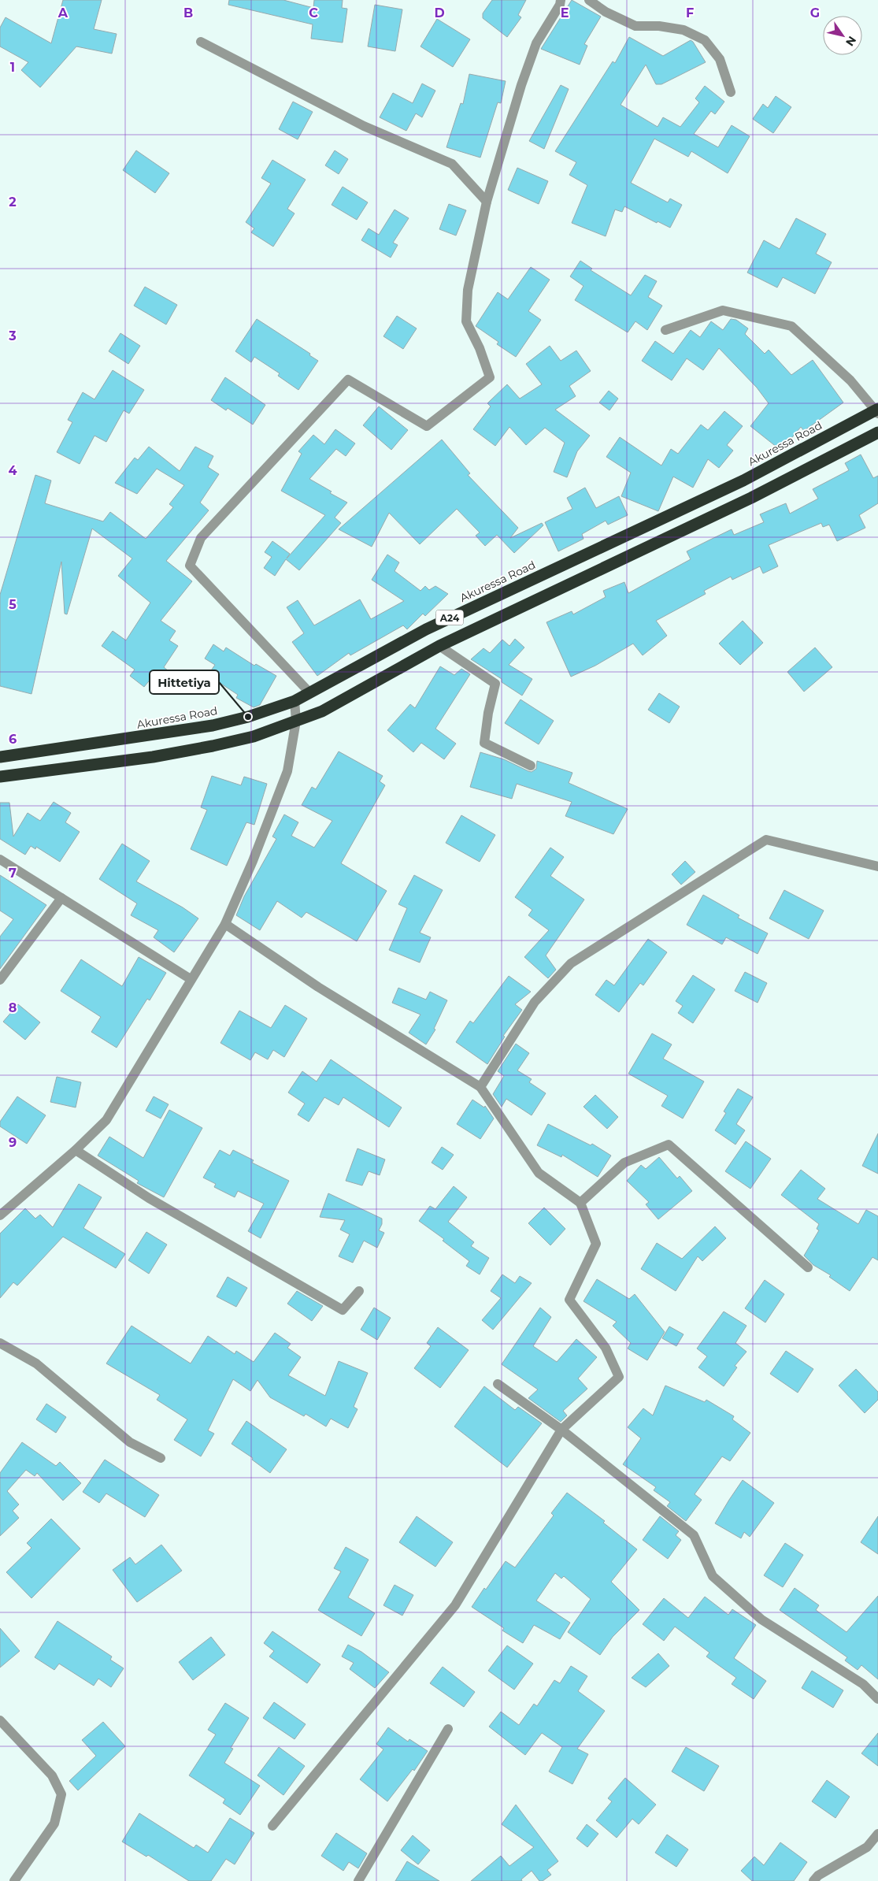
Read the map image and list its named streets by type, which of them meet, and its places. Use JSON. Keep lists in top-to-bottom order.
{
  "streets": {
    "highway": ["Akuressa Road", "A24"]
  },
  "places": ["Hittetiya"],
  "north": "bottom right",
  "grid": {
    "columns": [
      "A",
      "B",
      "C",
      "D",
      "E",
      "F",
      "G"
    ],
    "rows": [
      "1",
      "2",
      "3",
      "4",
      "5",
      "6",
      "7",
      "8",
      "9"
    ]
  }
}
